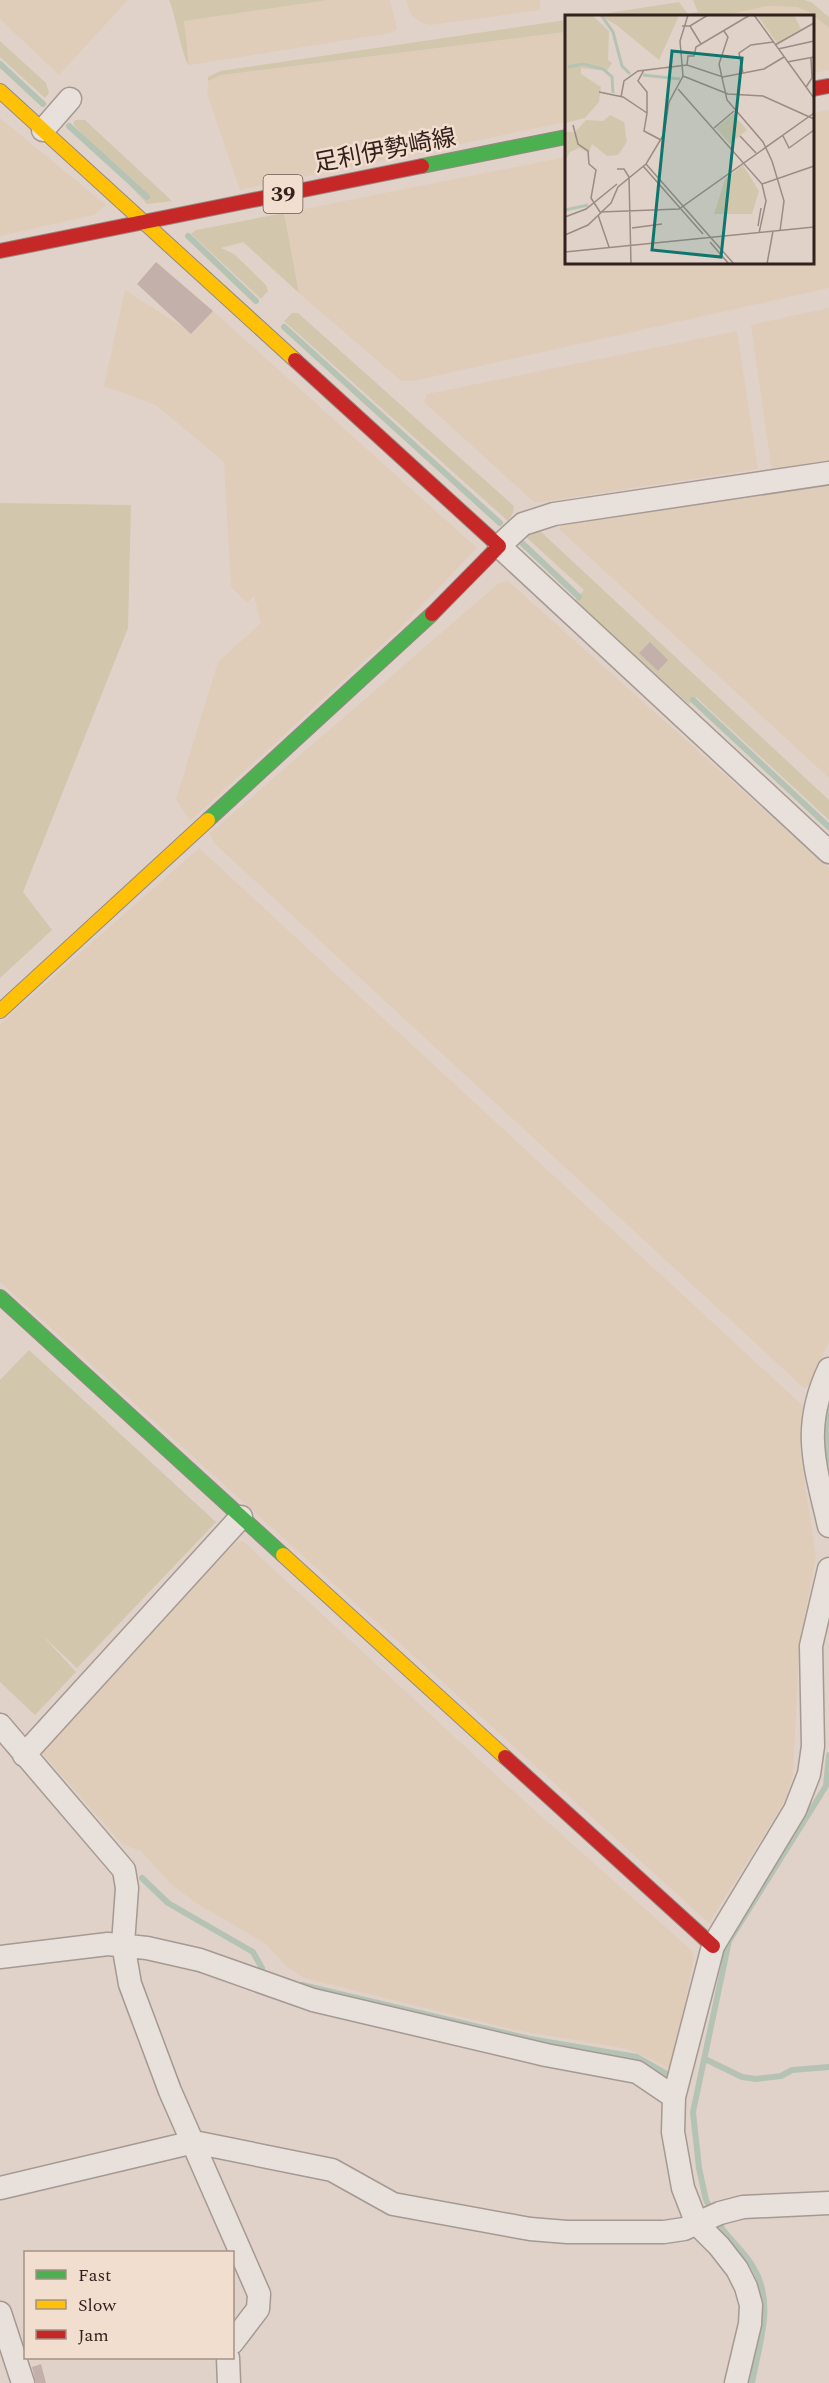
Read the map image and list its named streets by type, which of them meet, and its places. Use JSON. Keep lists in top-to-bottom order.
{
  "streets": {
    "street": ["足利伊勢崎線", "39"]
  },
  "legend": ["Fast", "Slow", "Jam"]
}
